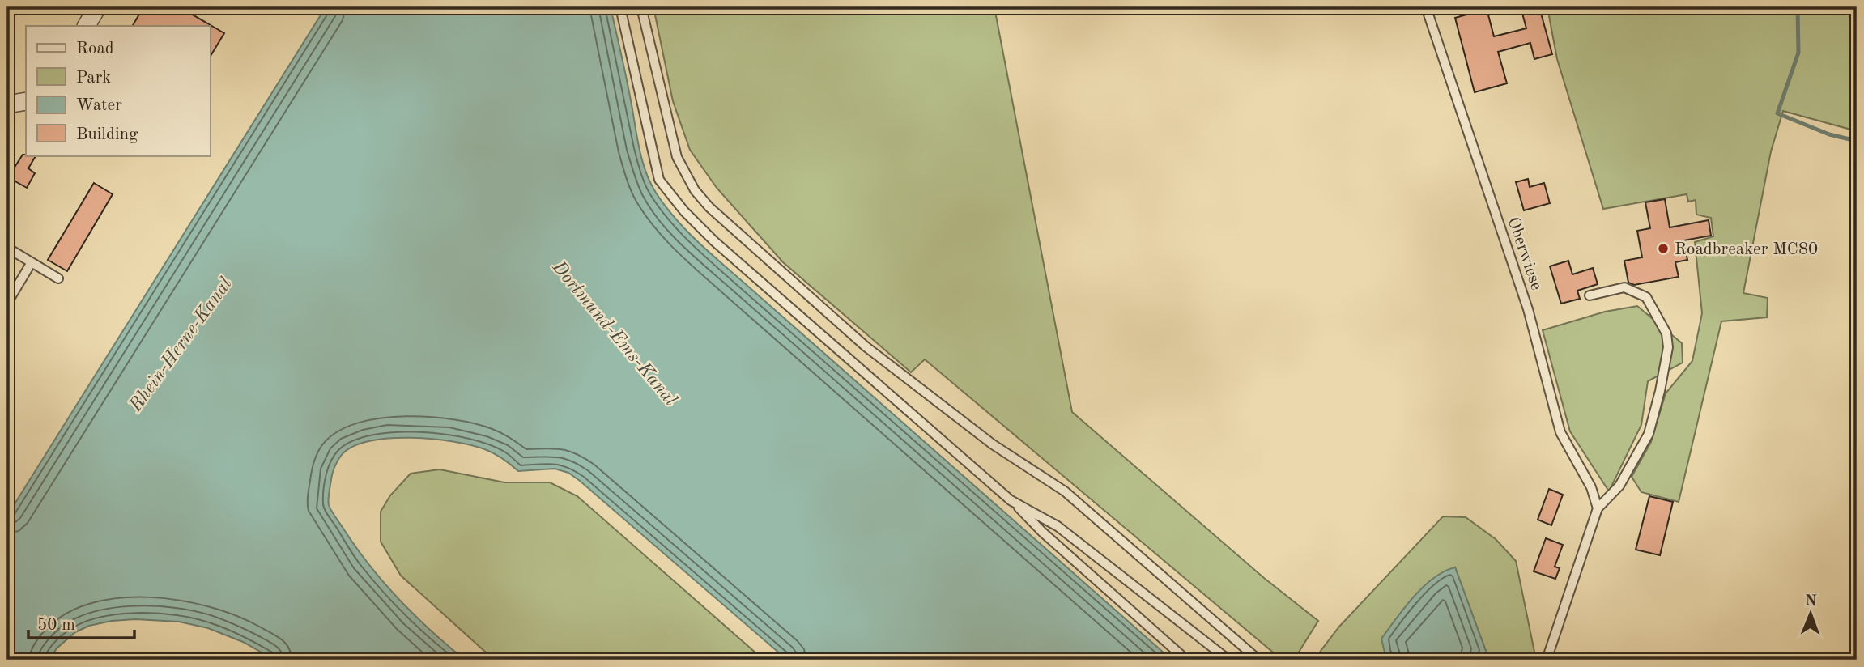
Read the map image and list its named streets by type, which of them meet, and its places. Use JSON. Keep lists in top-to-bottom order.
{
  "streets": {
    "lane": ["Oberwiese"]
  },
  "water": ["Dortmund-Ems-Kanal", "Rhein-Herne-Kanal"],
  "places": ["Roadbreaker MC80"],
  "legend": [
    "Road",
    "Park",
    "Water",
    "Building"
  ],
  "scale_bar": "50 m",
  "north": "top"
}
